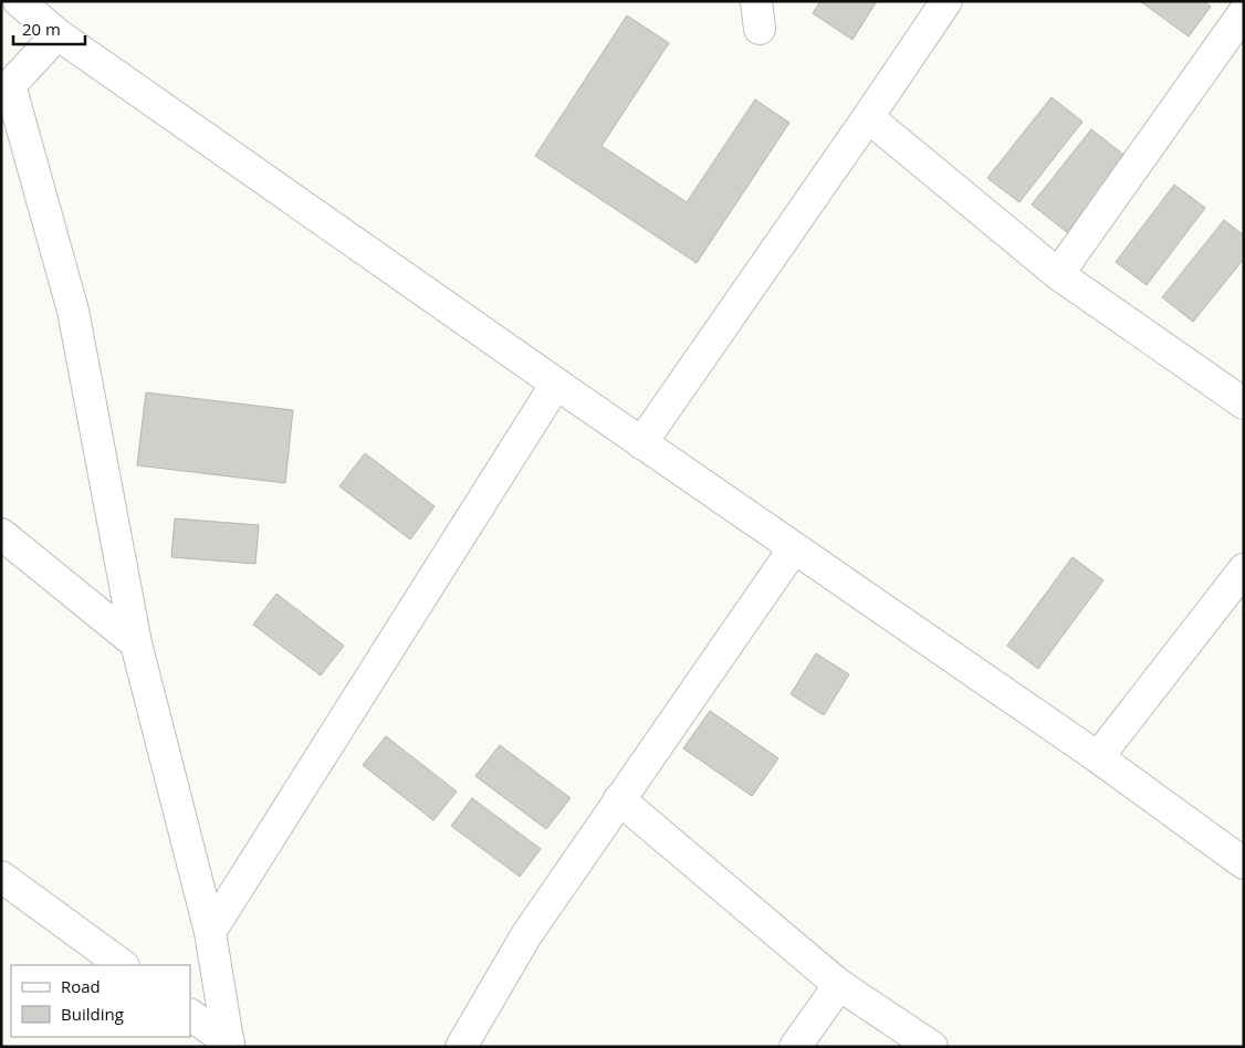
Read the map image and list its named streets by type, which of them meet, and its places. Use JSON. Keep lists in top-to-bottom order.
{
  "legend": ["Road", "Building"],
  "scale_bar": "20 m"
}
